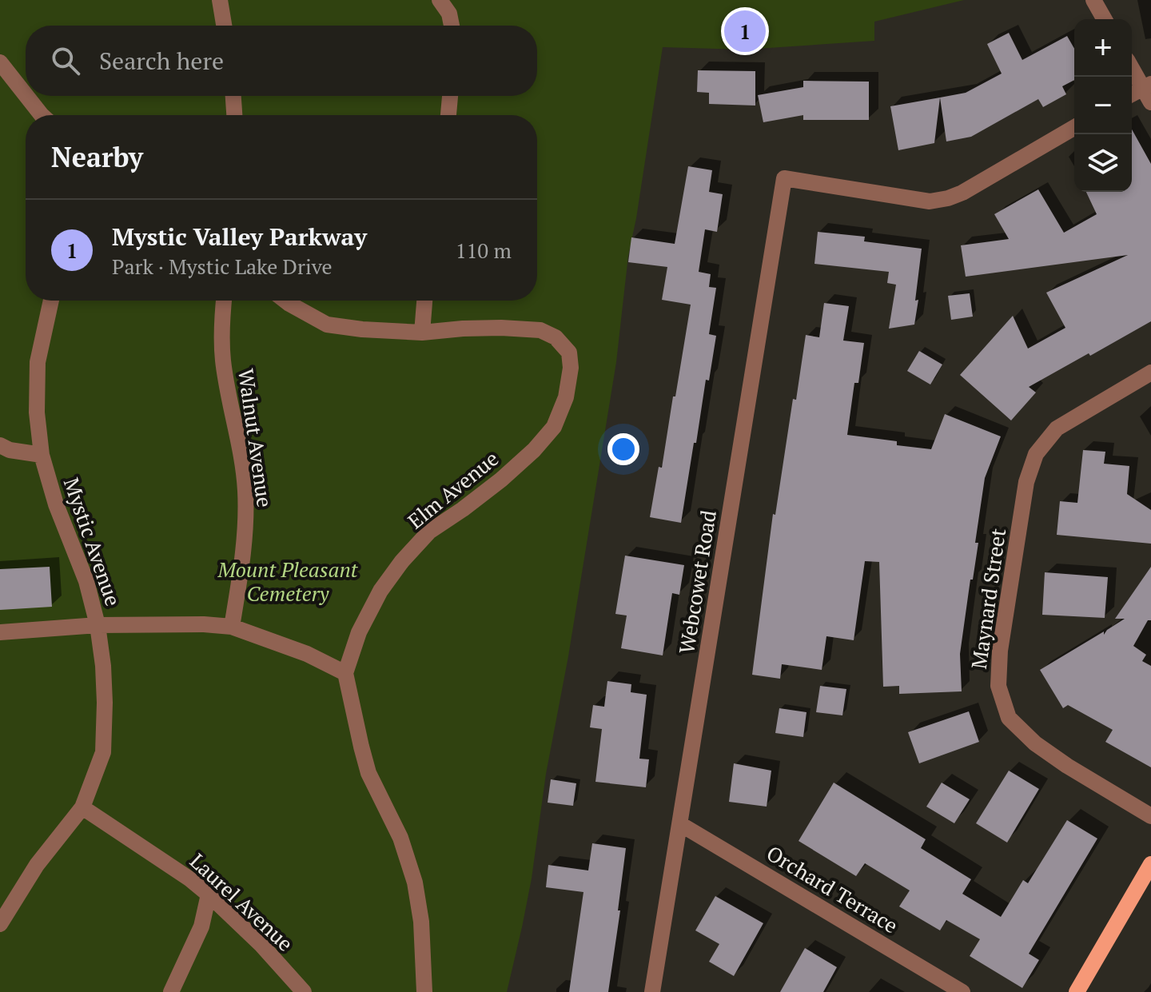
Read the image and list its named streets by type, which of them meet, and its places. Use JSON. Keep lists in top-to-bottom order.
{
  "streets": {
    "street": [
      "Walnut Avenue",
      "Elm Avenue",
      "Mystic Avenue",
      "Webcowet Road",
      "Maynard Street",
      "Orchard Terrace",
      "Laurel Avenue"
    ]
  },
  "crossings": [
    ["Mystic Avenue", "Laurel Avenue"],
    ["Webcowet Road", "Orchard Terrace"]
  ],
  "parks": ["Mount Pleasant Cemetery"],
  "page": {
    "pins": "1",
    "map_buttons": ["+", "−"],
    "search": "Search here",
    "heading": "Nearby",
    "list": [
      {
        "mark": "1",
        "name": "Mystic Valley Parkway",
        "note": "Park · Mystic Lake Drive",
        "value": "110 m"
      }
    ]
  }
}
